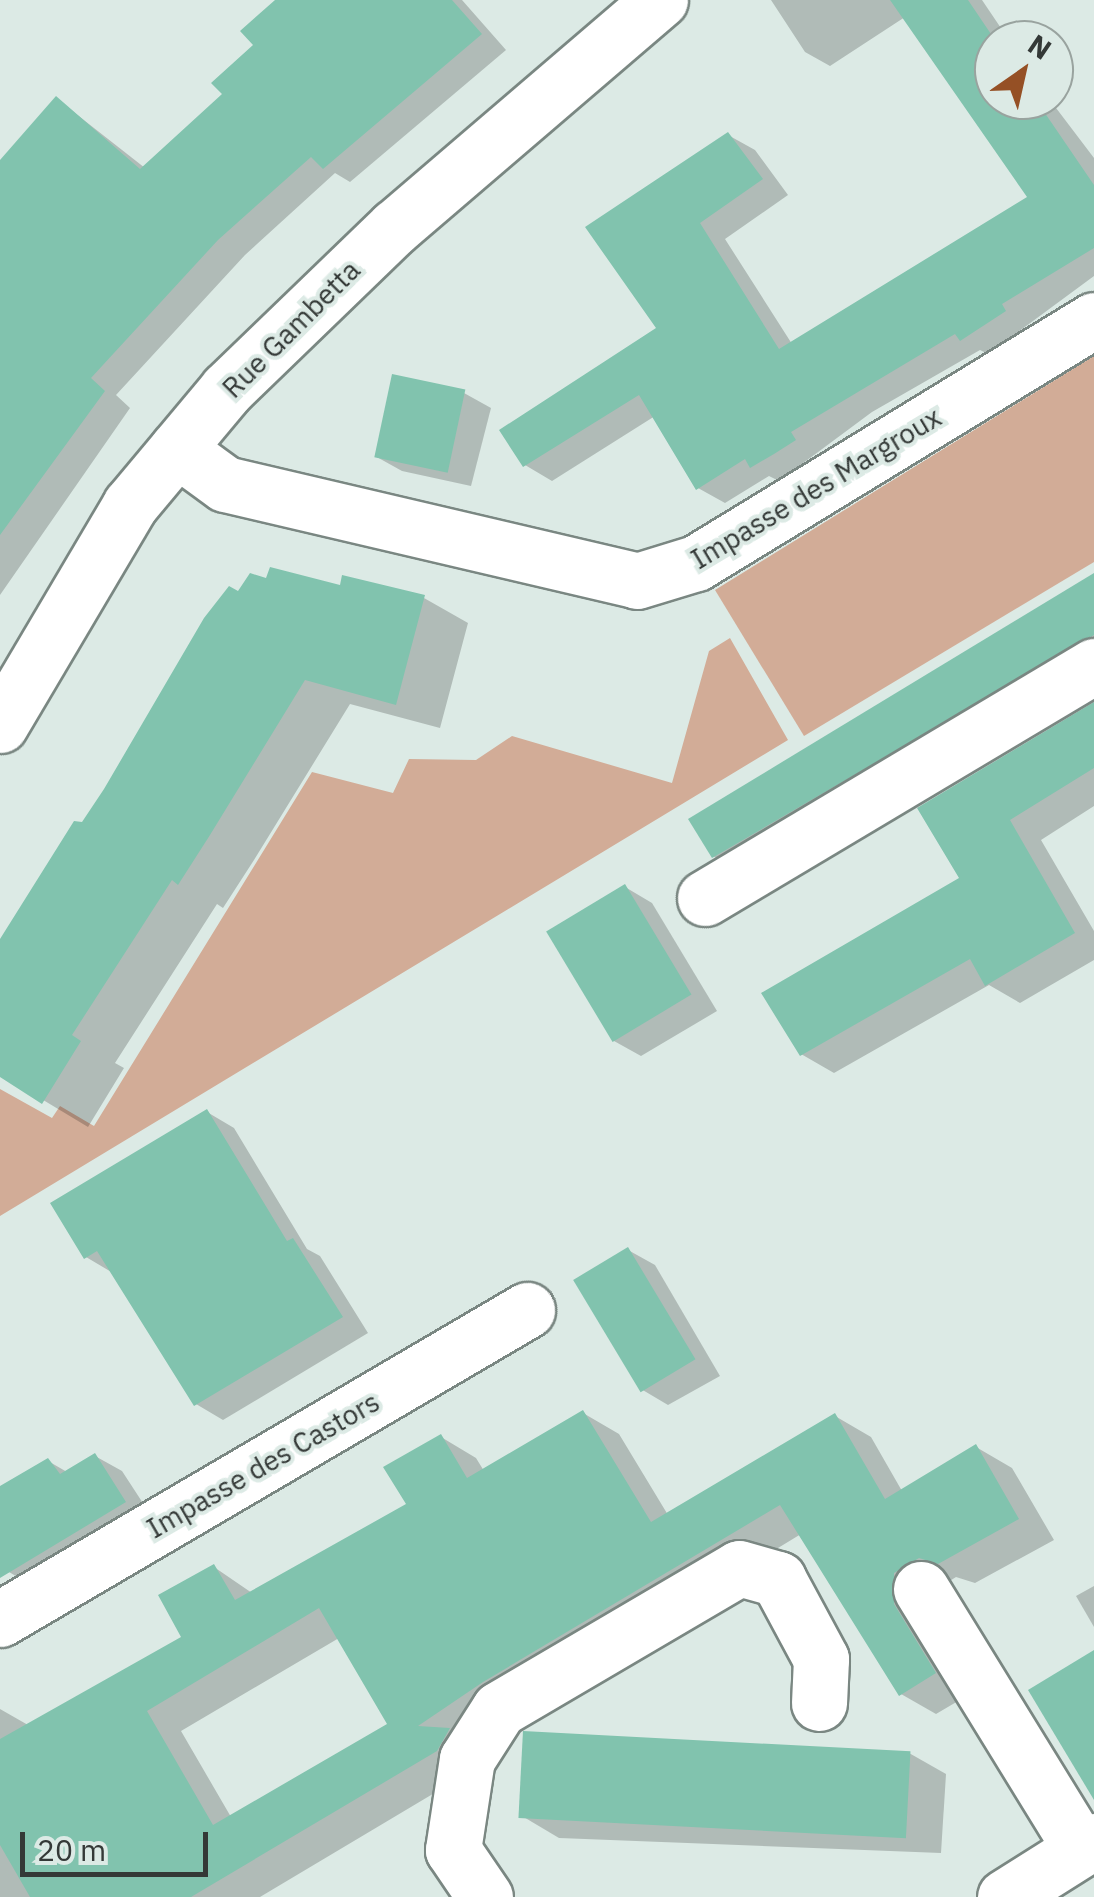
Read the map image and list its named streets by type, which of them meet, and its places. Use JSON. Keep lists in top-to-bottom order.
{
  "streets": {
    "street": ["Rue Gambetta", "Impasse des Margroux", "Impasse des Castors"]
  },
  "crossings": [
    ["Rue Gambetta", "Impasse des Margroux"]
  ],
  "scale_bar": "20 m",
  "north": "top right"
}
